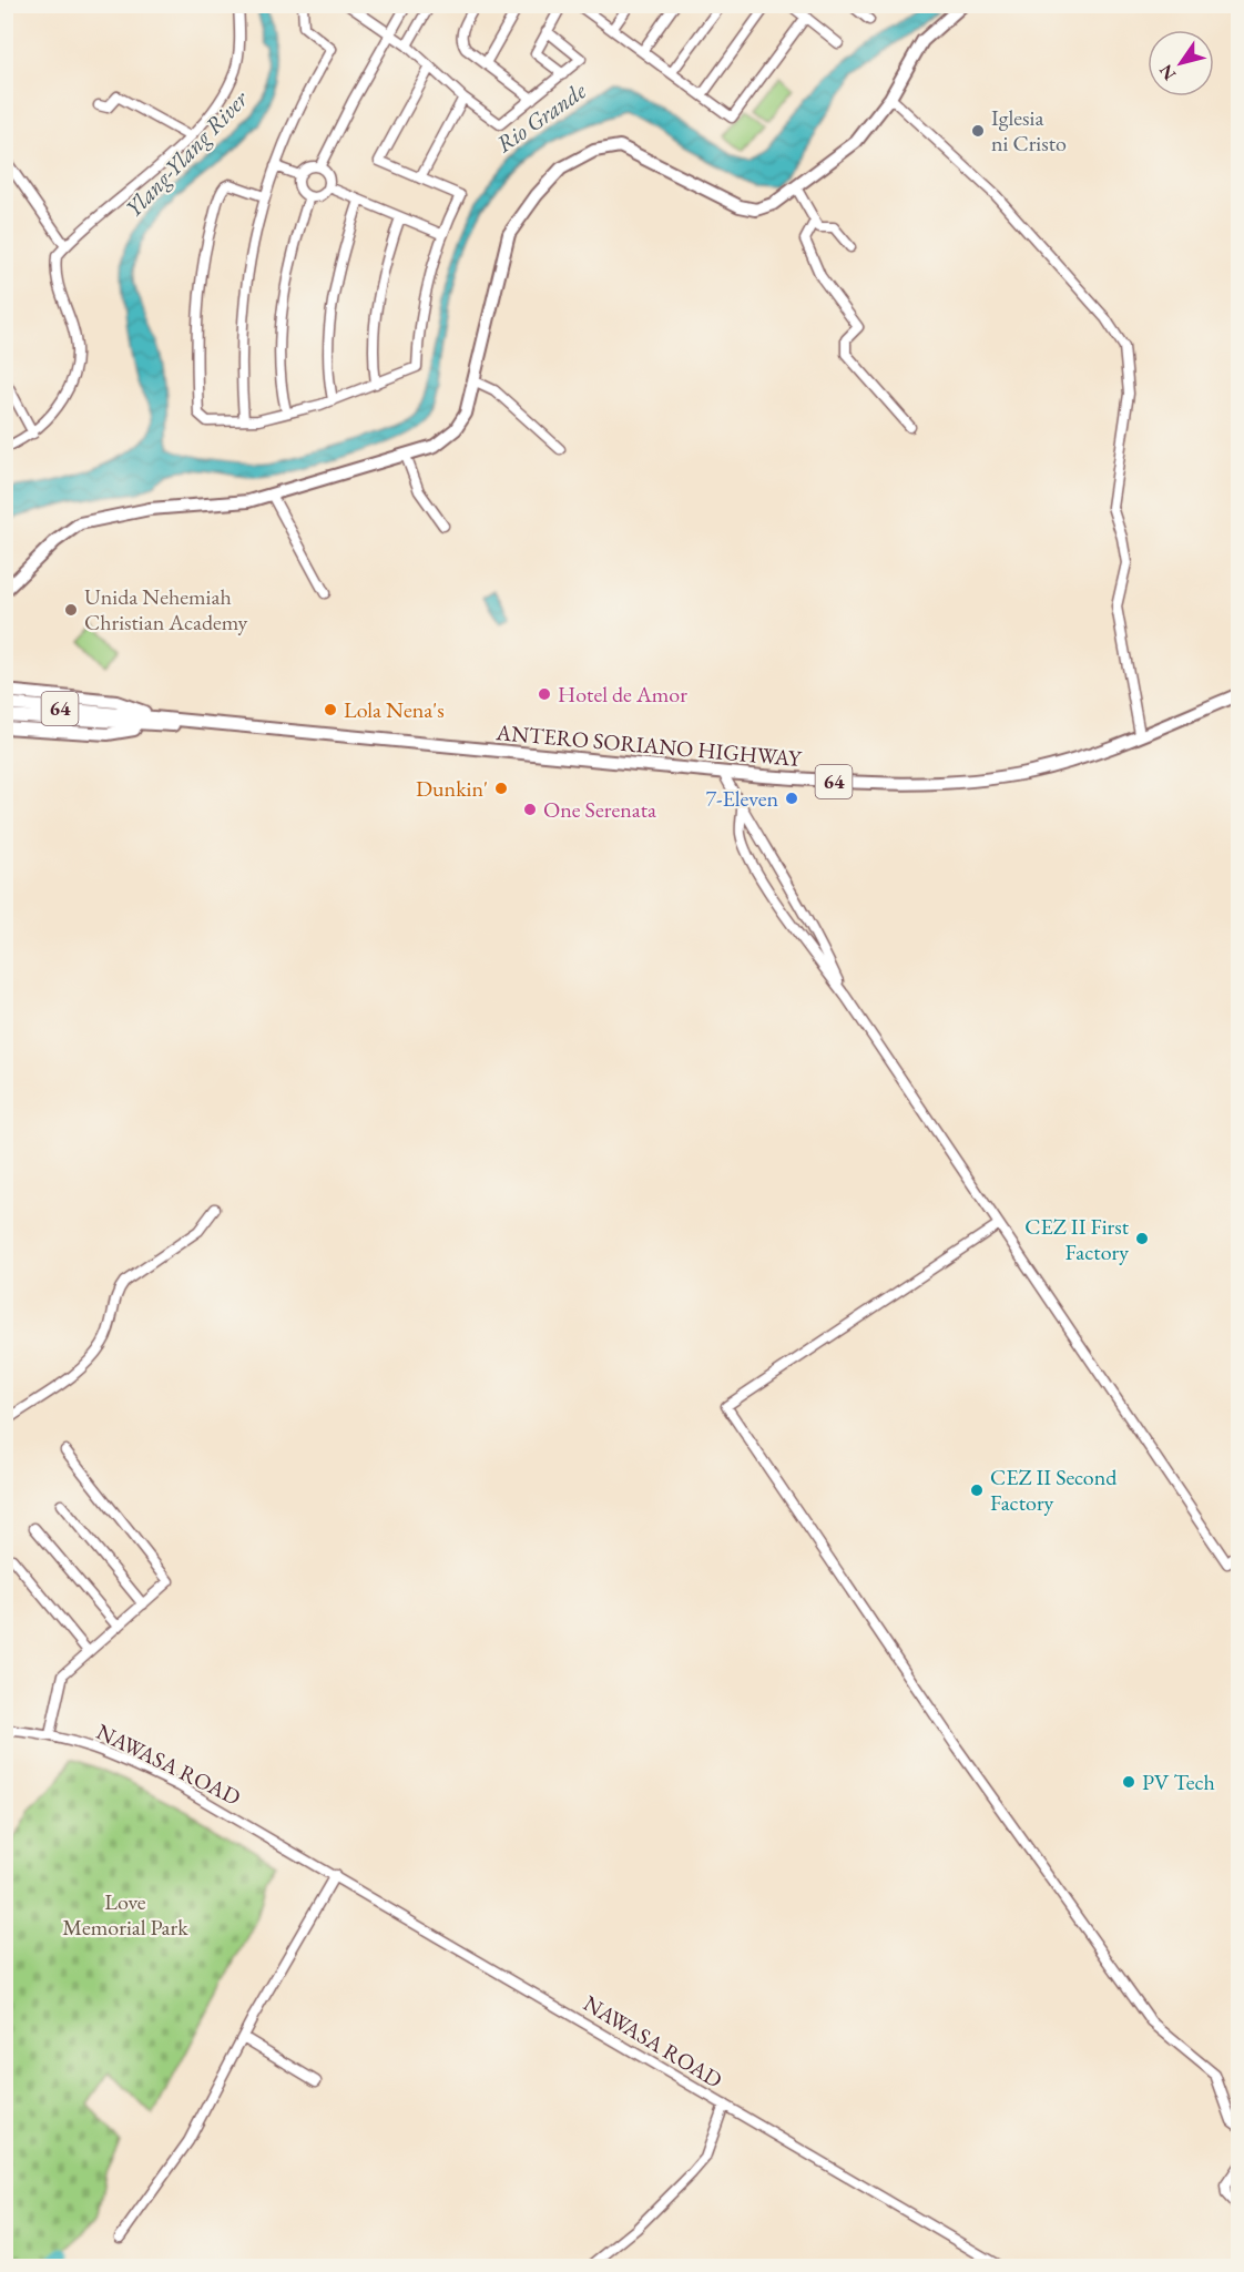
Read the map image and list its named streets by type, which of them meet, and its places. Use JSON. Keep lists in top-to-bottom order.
{
  "streets": {
    "main road": ["64", "ANTERO SORIANO HIGHWAY"],
    "street": ["NAWASA ROAD"]
  },
  "water": ["Rio Grande", "Ylang-Ylang River"],
  "parks": ["Love Memorial Park"],
  "places": [
    "Iglesia ni Cristo",
    "Unida Nehemiah Christian Academy",
    "Hotel de Amor",
    "Lola Nena's",
    "Dunkin'",
    "7-Eleven",
    "One Serenata",
    "CEZ II First Factory",
    "CEZ II Second Factory",
    "PV Tech"
  ],
  "north": "bottom left"
}
